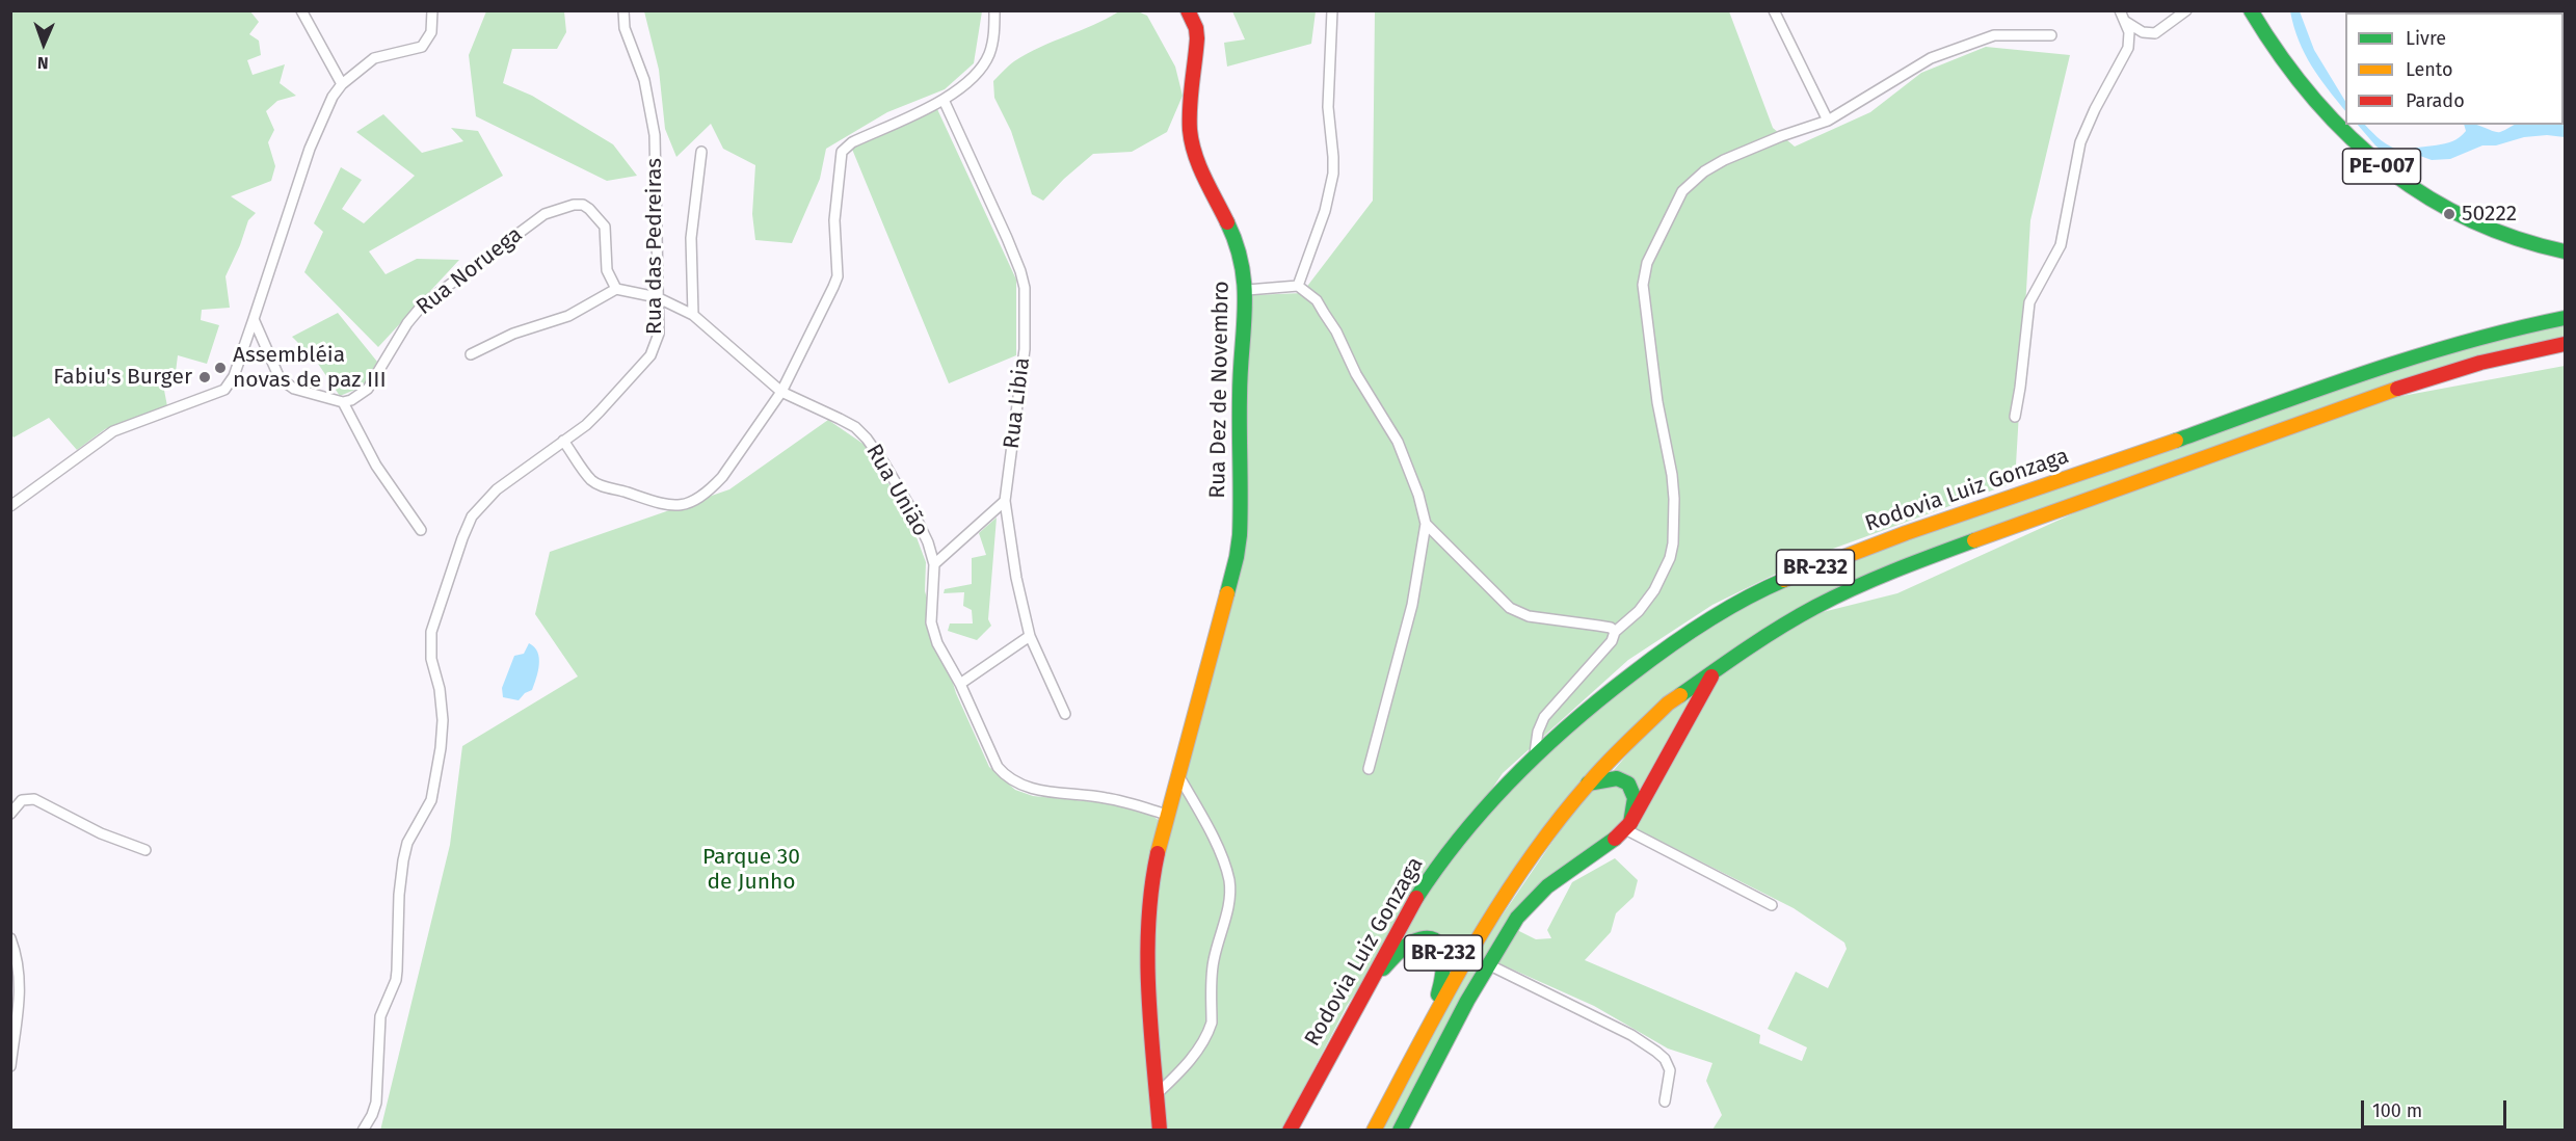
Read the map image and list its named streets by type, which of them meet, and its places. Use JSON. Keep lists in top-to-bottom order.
{
  "streets": {
    "main road": [
      "PE-007",
      "Rua Dez de Novembro",
      "Rodovia Luiz Gonzaga",
      "BR-232"
    ],
    "street": [
      "Rua das Pedreiras",
      "Rua Noruega",
      "Rua Libia",
      "Rua União"
    ]
  },
  "crossings": [
    ["Rua das Pedreiras", "Rua União"],
    ["Rua Noruega", "Rua União"],
    ["Rua Dez de Novembro", "Rua União"],
    ["Rodovia Luiz Gonzaga", "BR-232"]
  ],
  "parks": ["Parque 30 de Junho"],
  "places": ["50222", "Assembléia novas de paz III", "Fabiu's Burger"],
  "legend": ["Livre", "Lento", "Parado"],
  "scale_bar": "100 m",
  "north": "bottom"
}
